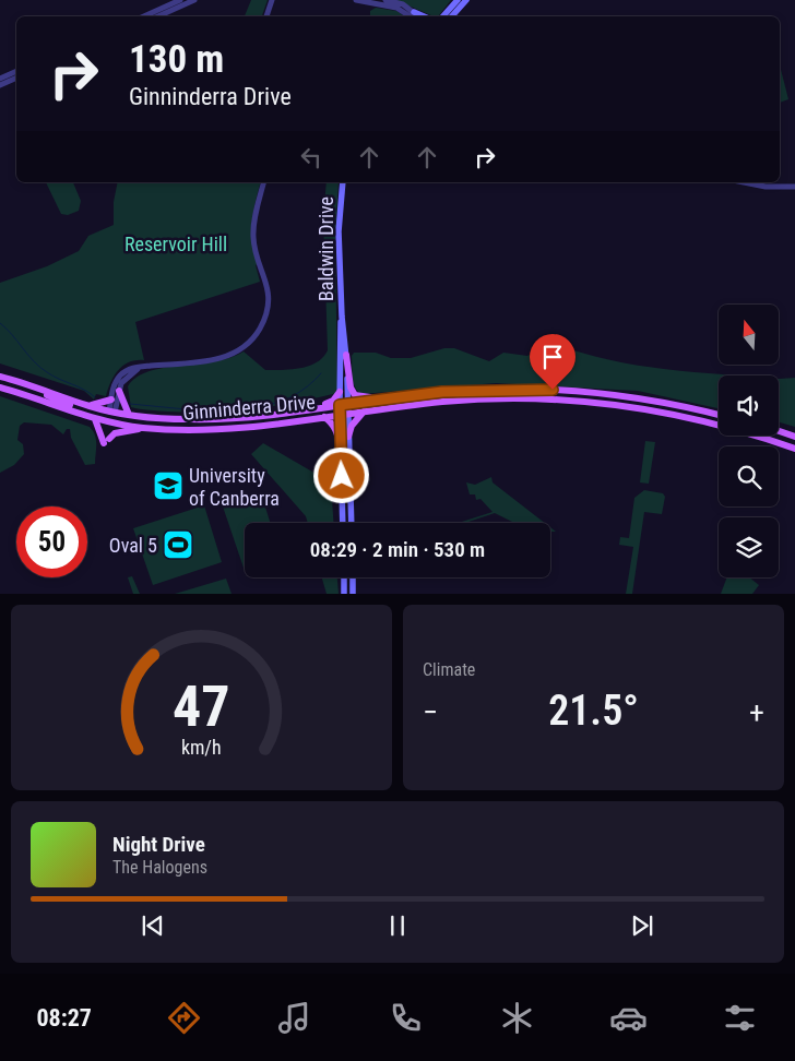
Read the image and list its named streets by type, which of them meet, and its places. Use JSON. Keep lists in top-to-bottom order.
{
  "streets": {
    "main road": ["Baldwin Drive", "Ginninderra Drive"]
  },
  "crossings": [
    ["Baldwin Drive", "Ginninderra Drive"]
  ],
  "parks": ["Reservoir Hill"],
  "places": {
    "school or university": ["University of Canberra"],
    "sports": ["Oval 5"]
  },
  "north": "top",
  "page": {
    "turn": ["130 m", "Ginninderra Drive"],
    "limit": "50",
    "trip": "08:29 · 2 min · 530 m",
    "tile": "Climate",
    "heat": ["−", "21.5°", "+"],
    "song": ["Night Drive", "The Halogens"],
    "tabs": "08:27",
    "gauge": ["47", "km/h"]
  }
}
